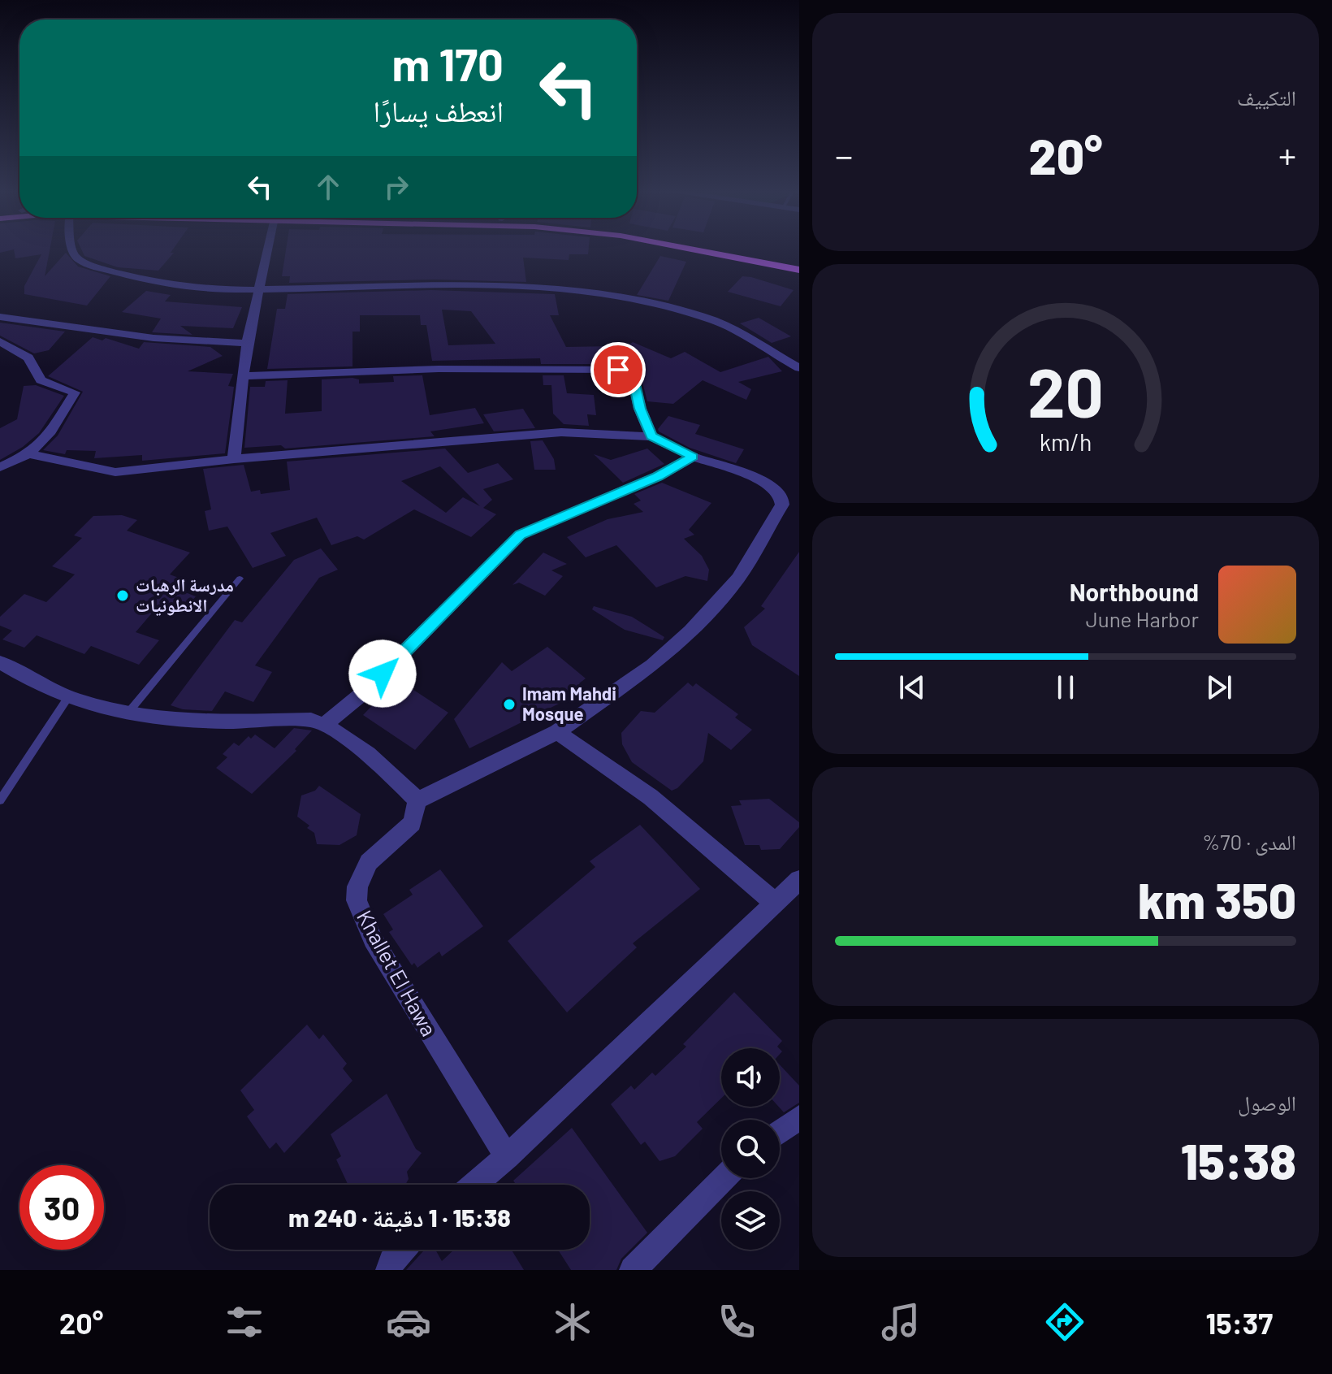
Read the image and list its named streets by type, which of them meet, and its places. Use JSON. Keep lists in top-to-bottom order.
{
  "streets": {
    "street": ["Khallet El Hawa"]
  },
  "places": ["مدرسة الرهبات الانطونيات", "Imam Mahdi Mosque"],
  "page": {
    "tile": [
      "التكييف",
      ["المدى · 70%", "350 km"],
      ["الوصول", "15:38"]
    ],
    "turn": ["170 m", "انعطف يسارًا"],
    "heat": ["−", "20°", "+"],
    "song": ["Northbound", "June Harbor"],
    "limit": "30",
    "trip": "15:38 · 1 دقيقة · 240 m",
    "tabs": ["15:37", "20°"],
    "gauge": ["20", "km/h"]
  }
}
